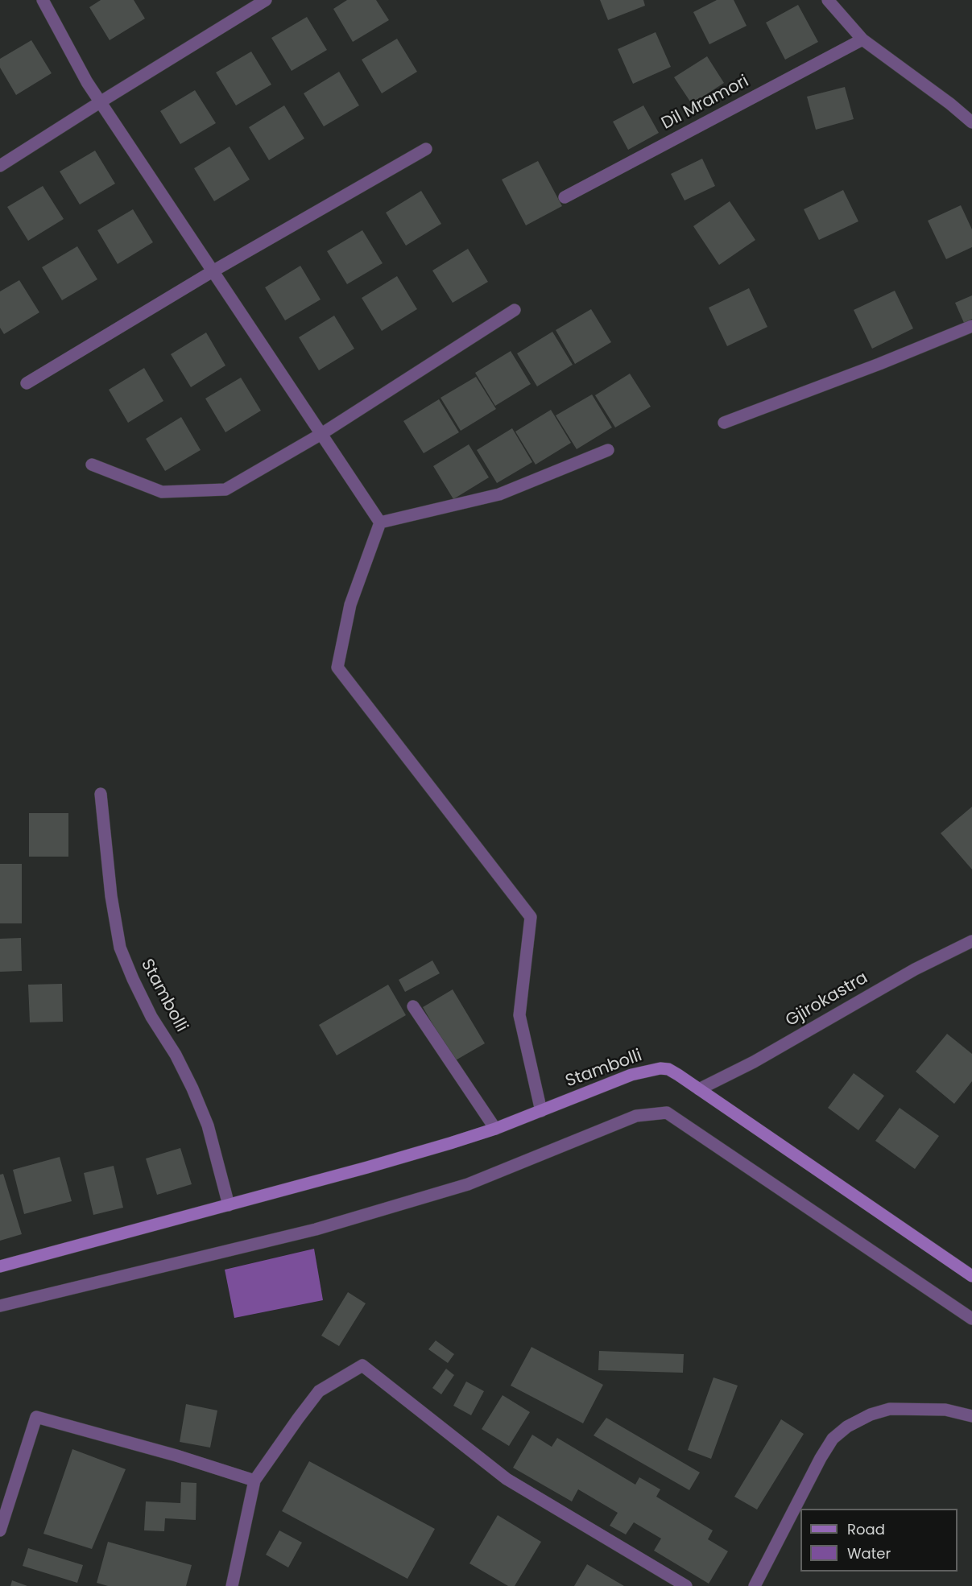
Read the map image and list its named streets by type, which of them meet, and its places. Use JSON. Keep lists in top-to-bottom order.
{
  "streets": {
    "street": ["Dil Mramori", "Stambolli", "Gjirokastra"]
  },
  "crossings": [
    ["Stambolli", "Gjirokastra"]
  ],
  "legend": ["Road", "Water"]
}
